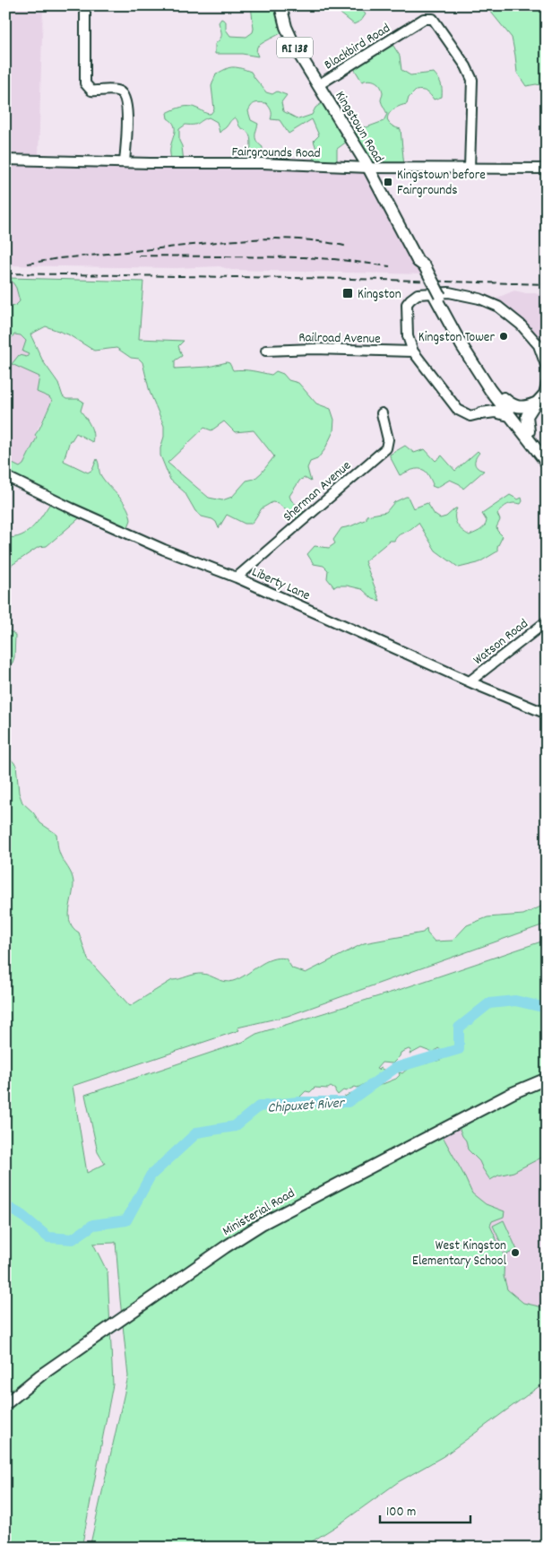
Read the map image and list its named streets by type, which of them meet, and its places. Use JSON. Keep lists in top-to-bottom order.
{
  "streets": {
    "main road": ["RI 138", "Kingstown Road", "Ministerial Road"],
    "street": [
      "Blackbird Road",
      "Fairgrounds Road",
      "Railroad Avenue",
      "Sherman Avenue",
      "Liberty Lane",
      "Watson Road"
    ]
  },
  "crossings": [
    ["Blackbird Road", "Kingstown Road"],
    ["Blackbird Road", "Fairgrounds Road"],
    ["Kingstown Road", "Fairgrounds Road"],
    ["Sherman Avenue", "Liberty Lane"],
    ["Liberty Lane", "Watson Road"]
  ],
  "water": ["Chipuxet River"],
  "places": {
    "transit": ["Kingstown before Fairgrounds", "Kingston"],
    "other": ["Kingston Tower", "West Kingston Elementary School"]
  },
  "scale_bar": "100 m"
}
